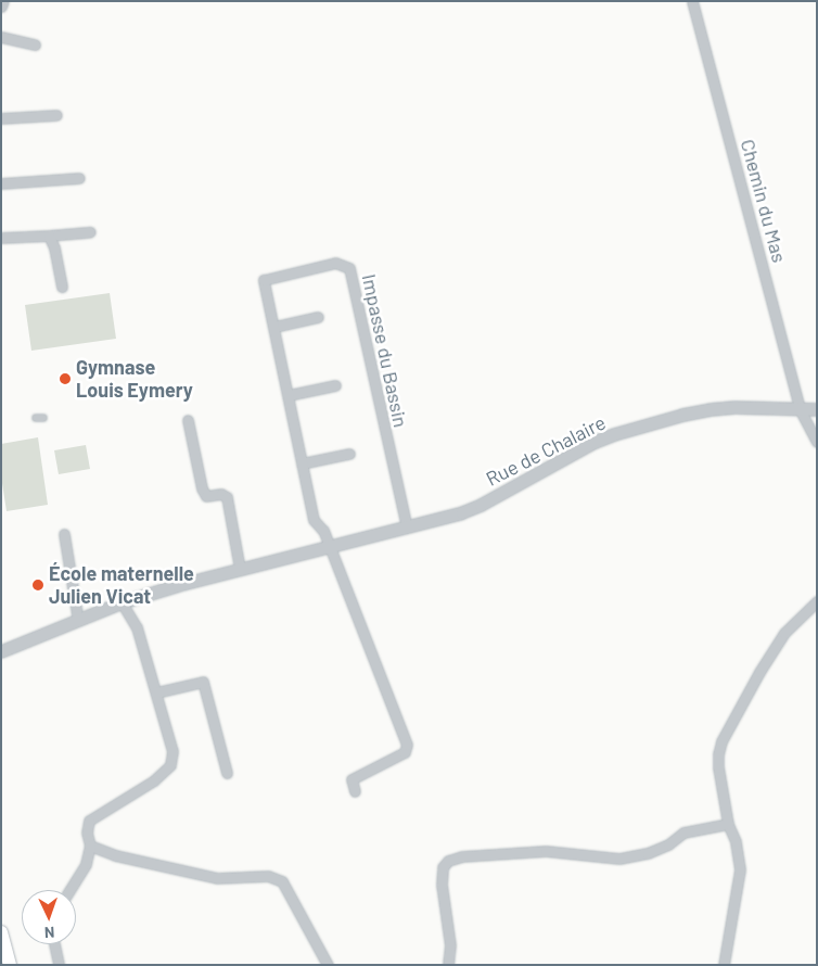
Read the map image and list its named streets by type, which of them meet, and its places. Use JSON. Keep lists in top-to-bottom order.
{
  "streets": {
    "street": ["Chemin du Mas", "Impasse du Bassin", "Rue de Chalaire"]
  },
  "crossings": [
    ["Chemin du Mas", "Rue de Chalaire"],
    ["Impasse du Bassin", "Rue de Chalaire"]
  ],
  "places": ["Gymnase Louis Eymery", "École maternelle Julien Vicat"],
  "north": "bottom"
}
